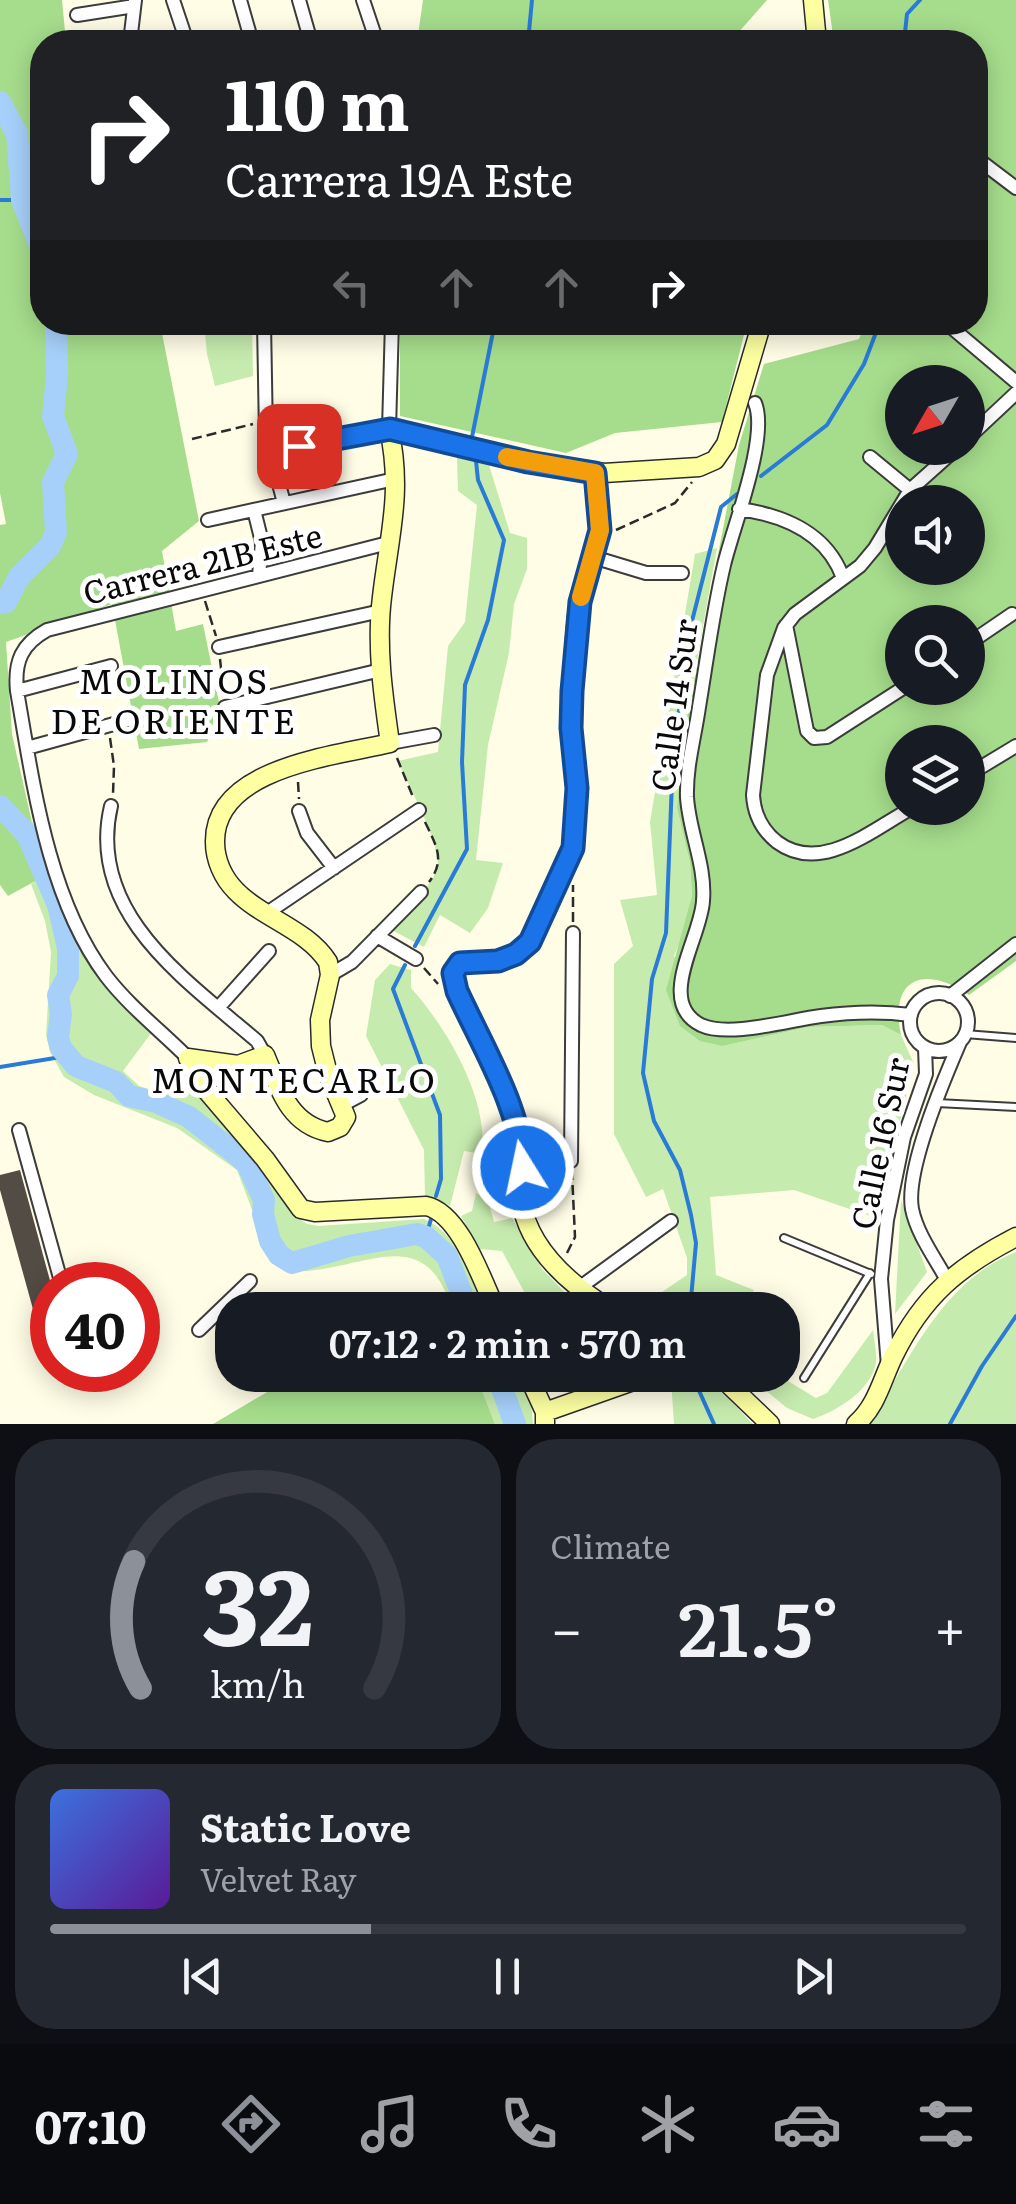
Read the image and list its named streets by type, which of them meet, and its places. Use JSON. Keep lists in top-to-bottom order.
{
  "streets": {
    "street": ["Carrera 21B Este", "Calle 14 Sur", "Calle 16 Sur"]
  },
  "crossings": [
    ["Calle 14 Sur", "Calle 16 Sur"]
  ],
  "districts": ["MOLINOS DE ORIENTE", "MONTECARLO"],
  "north": "bottom left",
  "page": {
    "turn": ["110 m", "Carrera 19A Este"],
    "limit": "40",
    "trip": "07:12 · 2 min · 570 m",
    "tile": "Climate",
    "heat": ["−", "21.5°", "+"],
    "song": ["Static Love", "Velvet Ray"],
    "tabs": "07:10",
    "gauge": ["32", "km/h"]
  }
}
